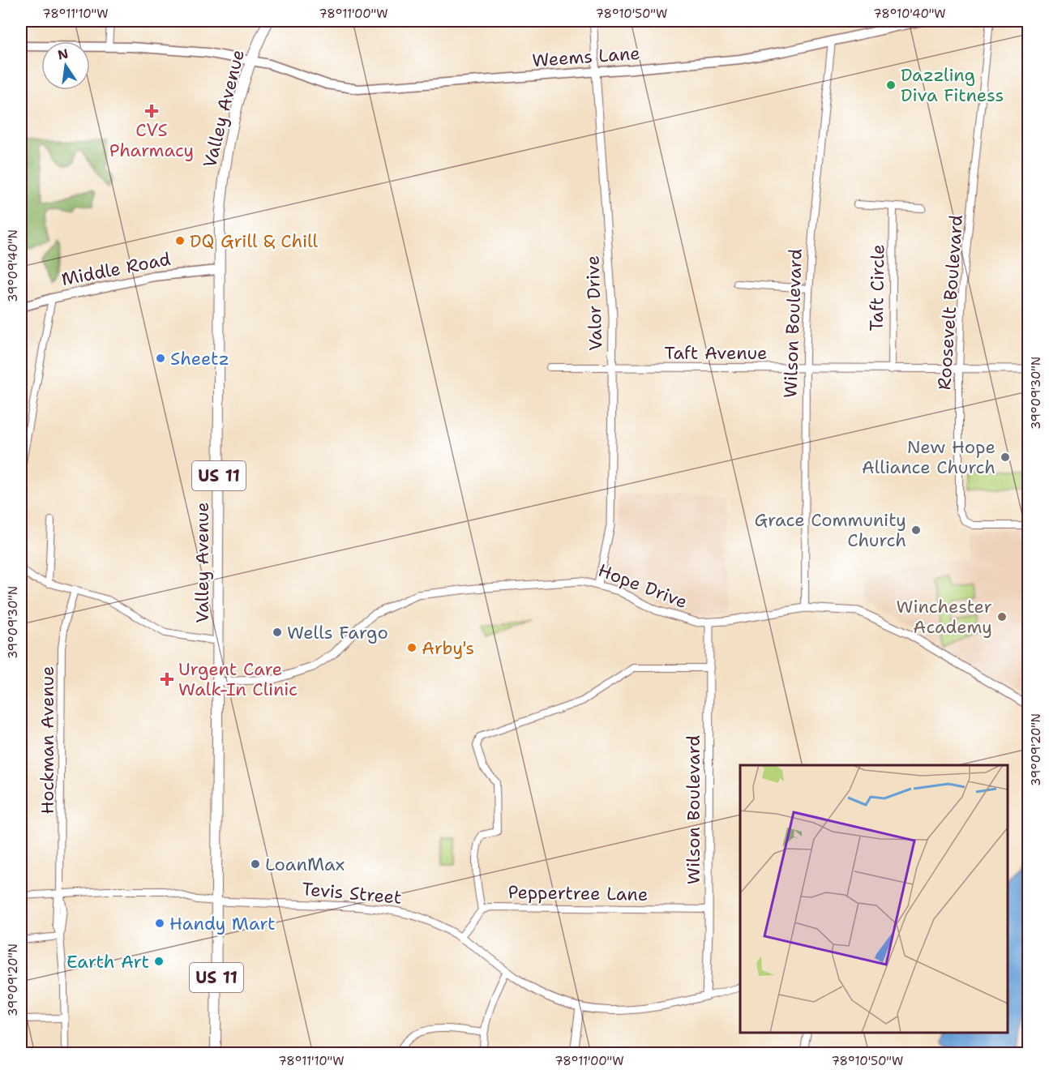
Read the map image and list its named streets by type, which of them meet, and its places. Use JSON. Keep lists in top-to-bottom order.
{
  "streets": {
    "main road": [
      "Weems Lane",
      "Valley Avenue",
      "Middle Road",
      "US 11"
    ],
    "street": [
      "Taft Circle",
      "Roosevelt Boulevard",
      "Valor Drive",
      "Wilson Boulevard",
      "Taft Avenue",
      "Hope Drive",
      "Hockman Avenue",
      "Tevis Street",
      "Peppertree Lane"
    ]
  },
  "crossings": [
    ["Weems Lane", "Valley Avenue"],
    ["Weems Lane", "Valor Drive"],
    ["Weems Lane", "Wilson Boulevard"],
    ["Valley Avenue", "Middle Road"],
    ["Valley Avenue", "Hope Drive"],
    ["Valley Avenue", "Tevis Street"],
    ["Taft Circle", "Taft Avenue"],
    ["Roosevelt Boulevard", "Taft Avenue"],
    ["Valor Drive", "Taft Avenue"],
    ["Valor Drive", "Hope Drive"],
    ["Wilson Boulevard", "Taft Avenue"],
    ["Wilson Boulevard", "Hope Drive"],
    ["Wilson Boulevard", "Tevis Street"],
    ["Wilson Boulevard", "Peppertree Lane"],
    ["Hockman Avenue", "Tevis Street"]
  ],
  "places": {
    "other": [
      "Dazzling Diva Fitness",
      "DQ Grill & Chill",
      "Sheetz",
      "New Hope Alliance Church",
      "Grace Community Church",
      "Winchester Academy",
      "Wells Fargo",
      "Arby's",
      "LoanMax",
      "Handy Mart",
      "Earth Art"
    ],
    "health": ["CVS Pharmacy", "Urgent Care Walk-In Clinic"]
  },
  "north": "top",
  "coordinates": [
    "78°11'10\"W",
    "78°11'00\"W",
    "78°10'50\"W",
    "78°10'40\"W",
    "39°09'40\"N",
    "39°09'30\"N",
    "39°09'20\"N"
  ]
}
